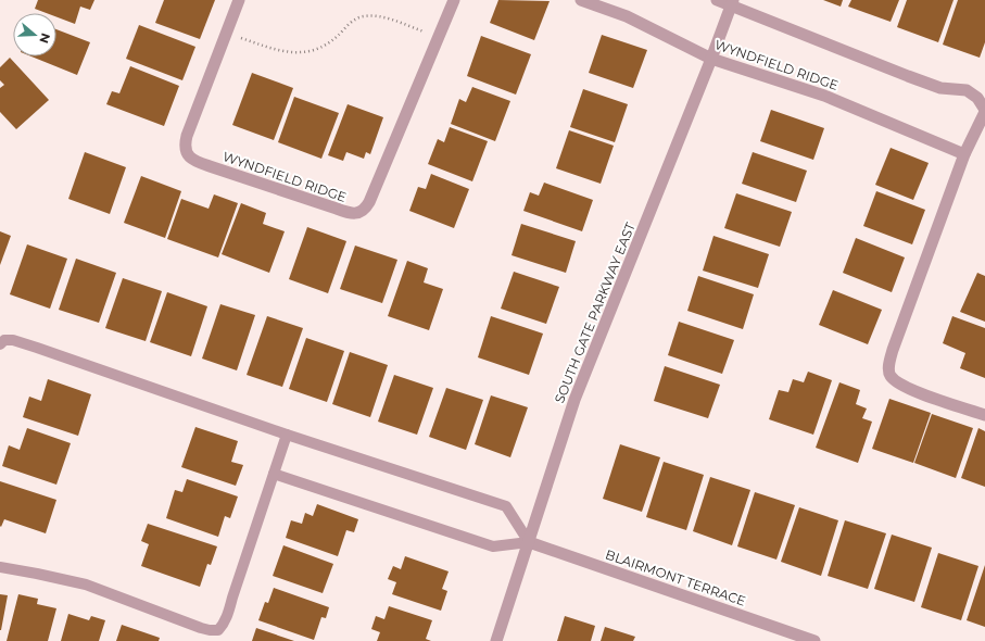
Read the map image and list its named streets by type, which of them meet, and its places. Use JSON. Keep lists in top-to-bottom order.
{
  "streets": {
    "street": ["WYNDFIELD RIDGE", "SOUTH GATE PARKWAY EAST", "BLAIRMONT TERRACE"]
  },
  "crossings": [
    ["WYNDFIELD RIDGE", "SOUTH GATE PARKWAY EAST"],
    ["SOUTH GATE PARKWAY EAST", "BLAIRMONT TERRACE"]
  ],
  "north": "right"
}
